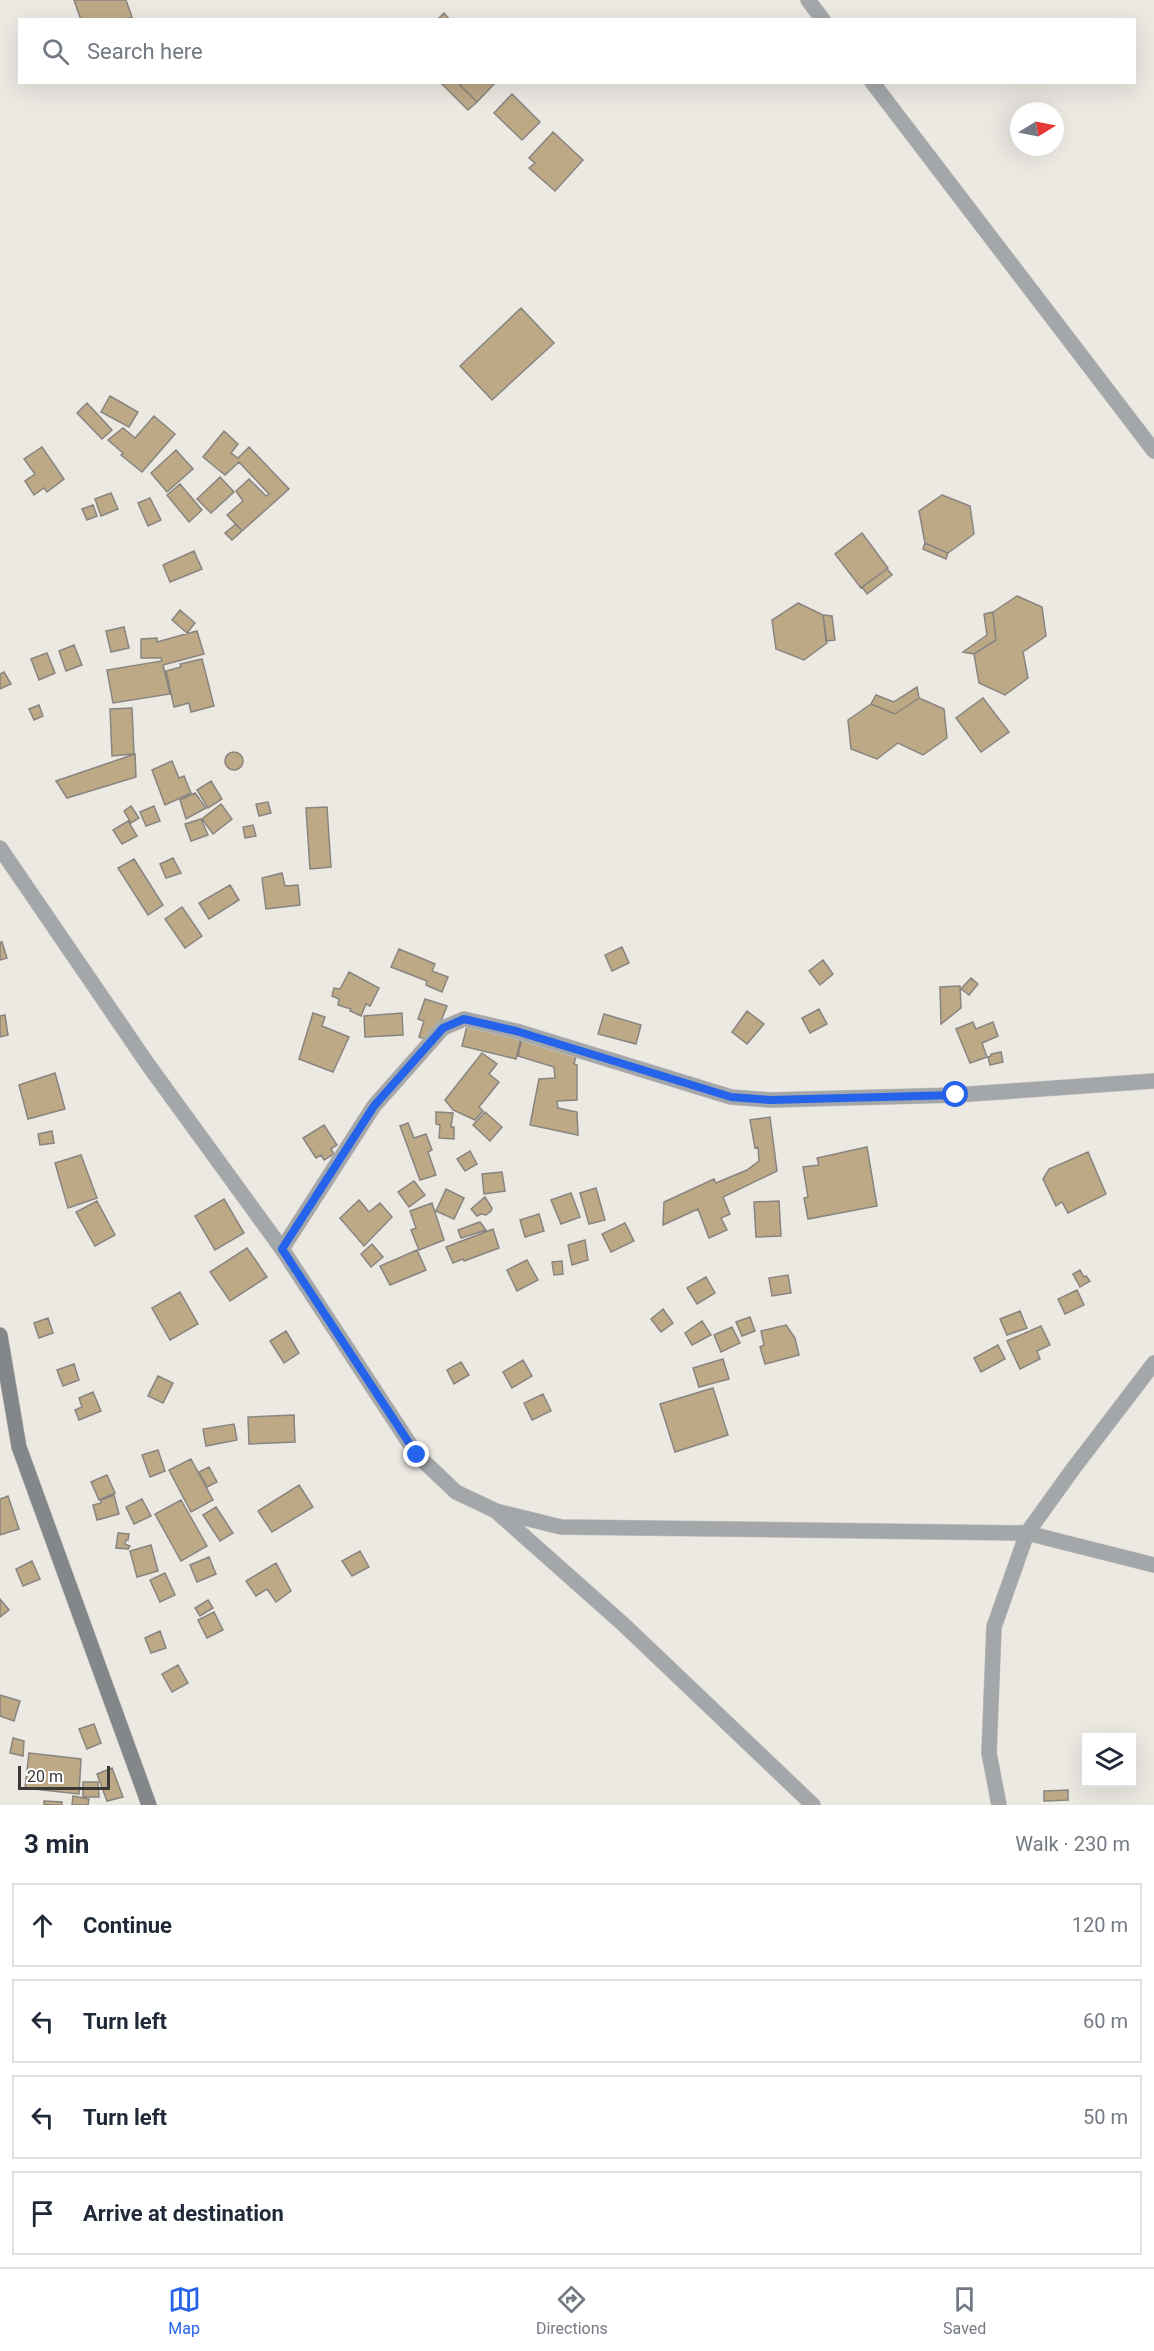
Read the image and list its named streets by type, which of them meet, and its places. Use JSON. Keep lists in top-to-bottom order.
{
  "scale_bar": "20 m",
  "north": "right",
  "page": {
    "search": "Search here",
    "scale": "20 m",
    "heading": ["3 min", "Walk · 230 m"],
    "list": [
      ["Continue", "120 m"],
      ["Turn left", "60 m"],
      ["Turn left", "50 m"],
      "Arrive at destination"
    ],
    "nav": ["Map", "Directions", "Saved"]
  }
}
